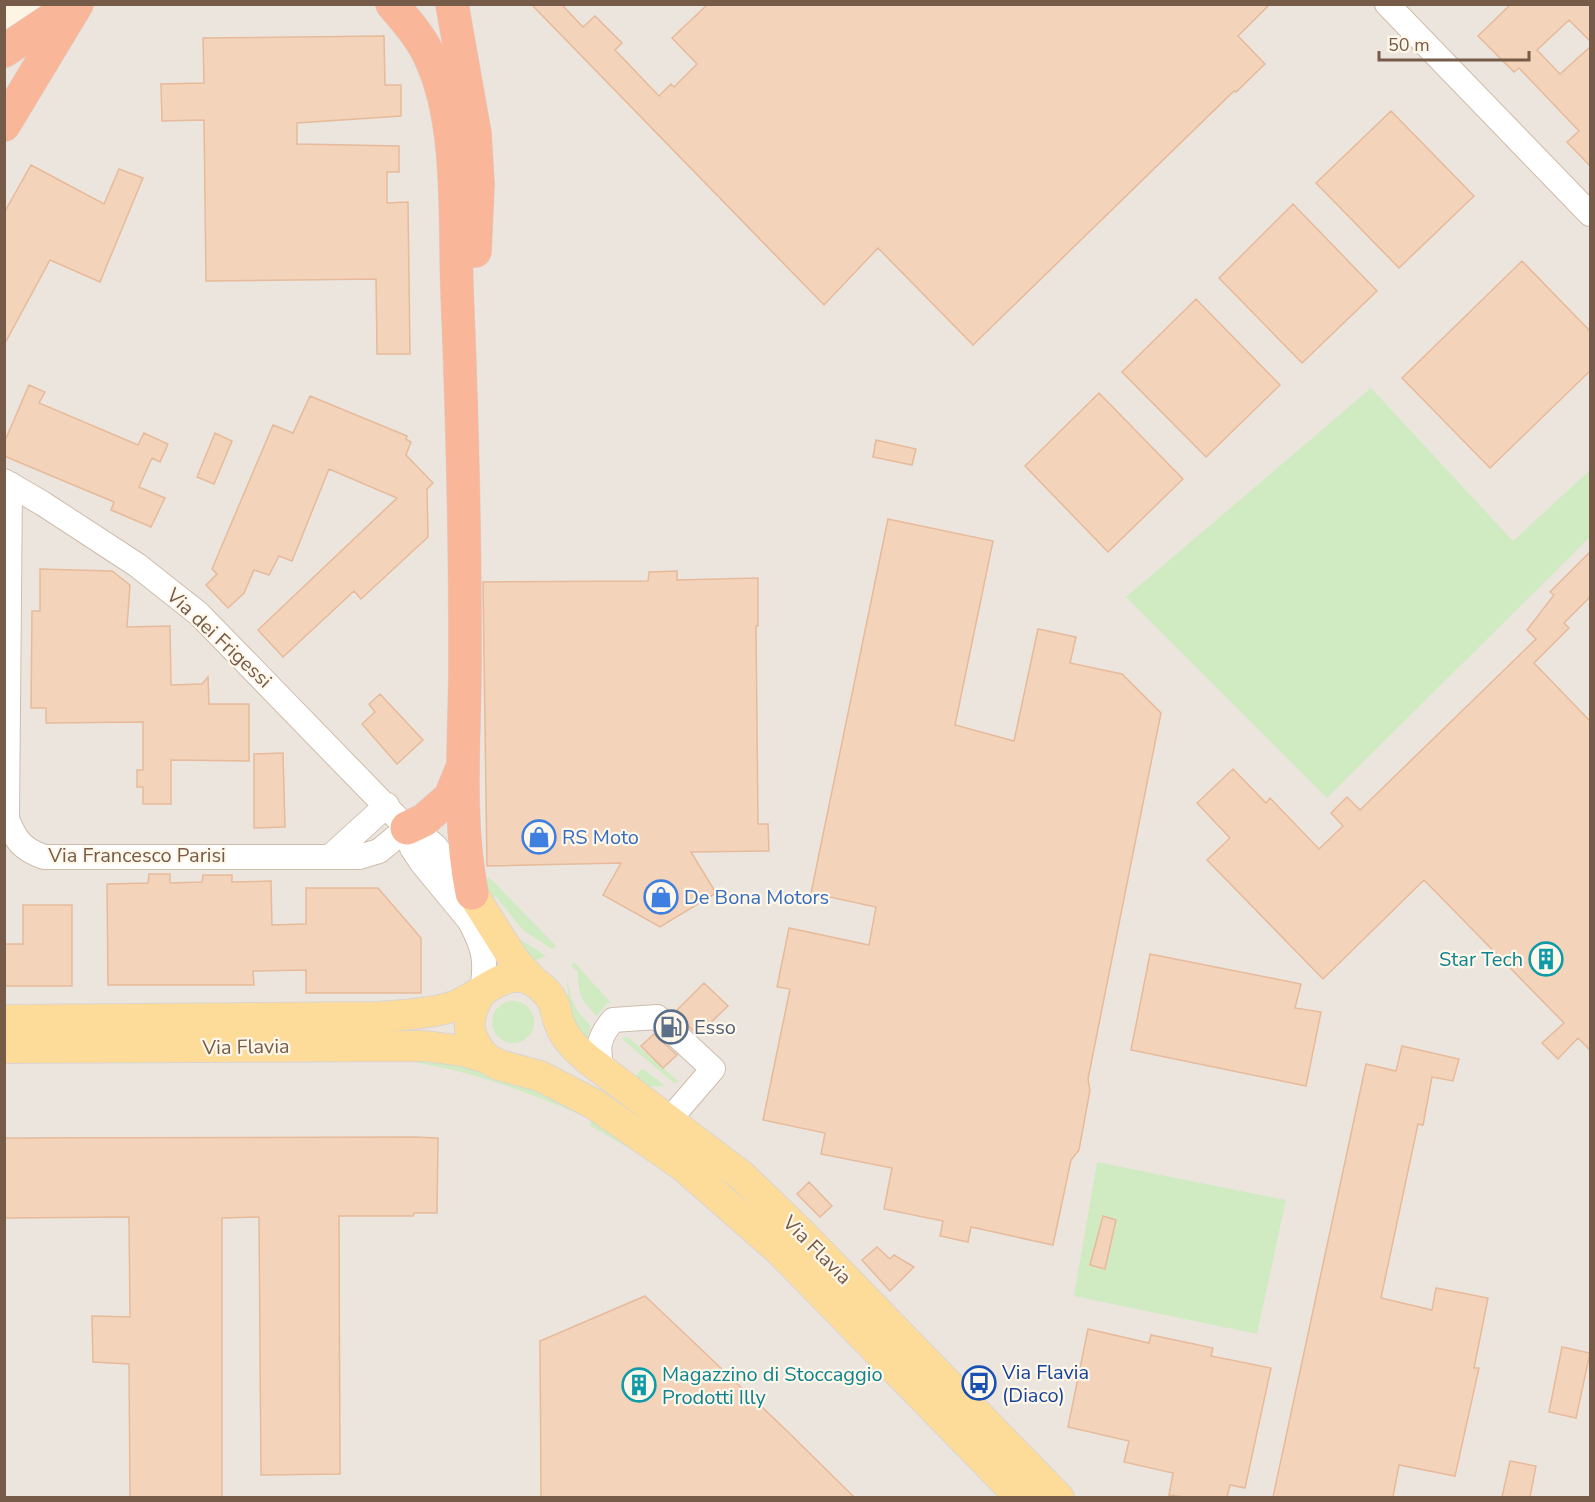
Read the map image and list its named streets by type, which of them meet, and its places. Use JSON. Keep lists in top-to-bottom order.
{
  "streets": {
    "main road": ["Via Flavia"],
    "street": ["Via dei Frigessi", "Via Francesco Parisi"]
  },
  "crossings": [
    ["Via dei Frigessi", "Via Francesco Parisi"],
    ["Via dei Frigessi", "Via Flavia"]
  ],
  "places": {
    "shop": ["RS Moto", "De Bona Motors"],
    "building": ["Star Tech", "Magazzino di Stoccaggio Prodotti Illy"],
    "fuel station": ["Esso"],
    "bus stop": ["Via Flavia (Diaco)"]
  },
  "scale_bar": "50 m"
}
